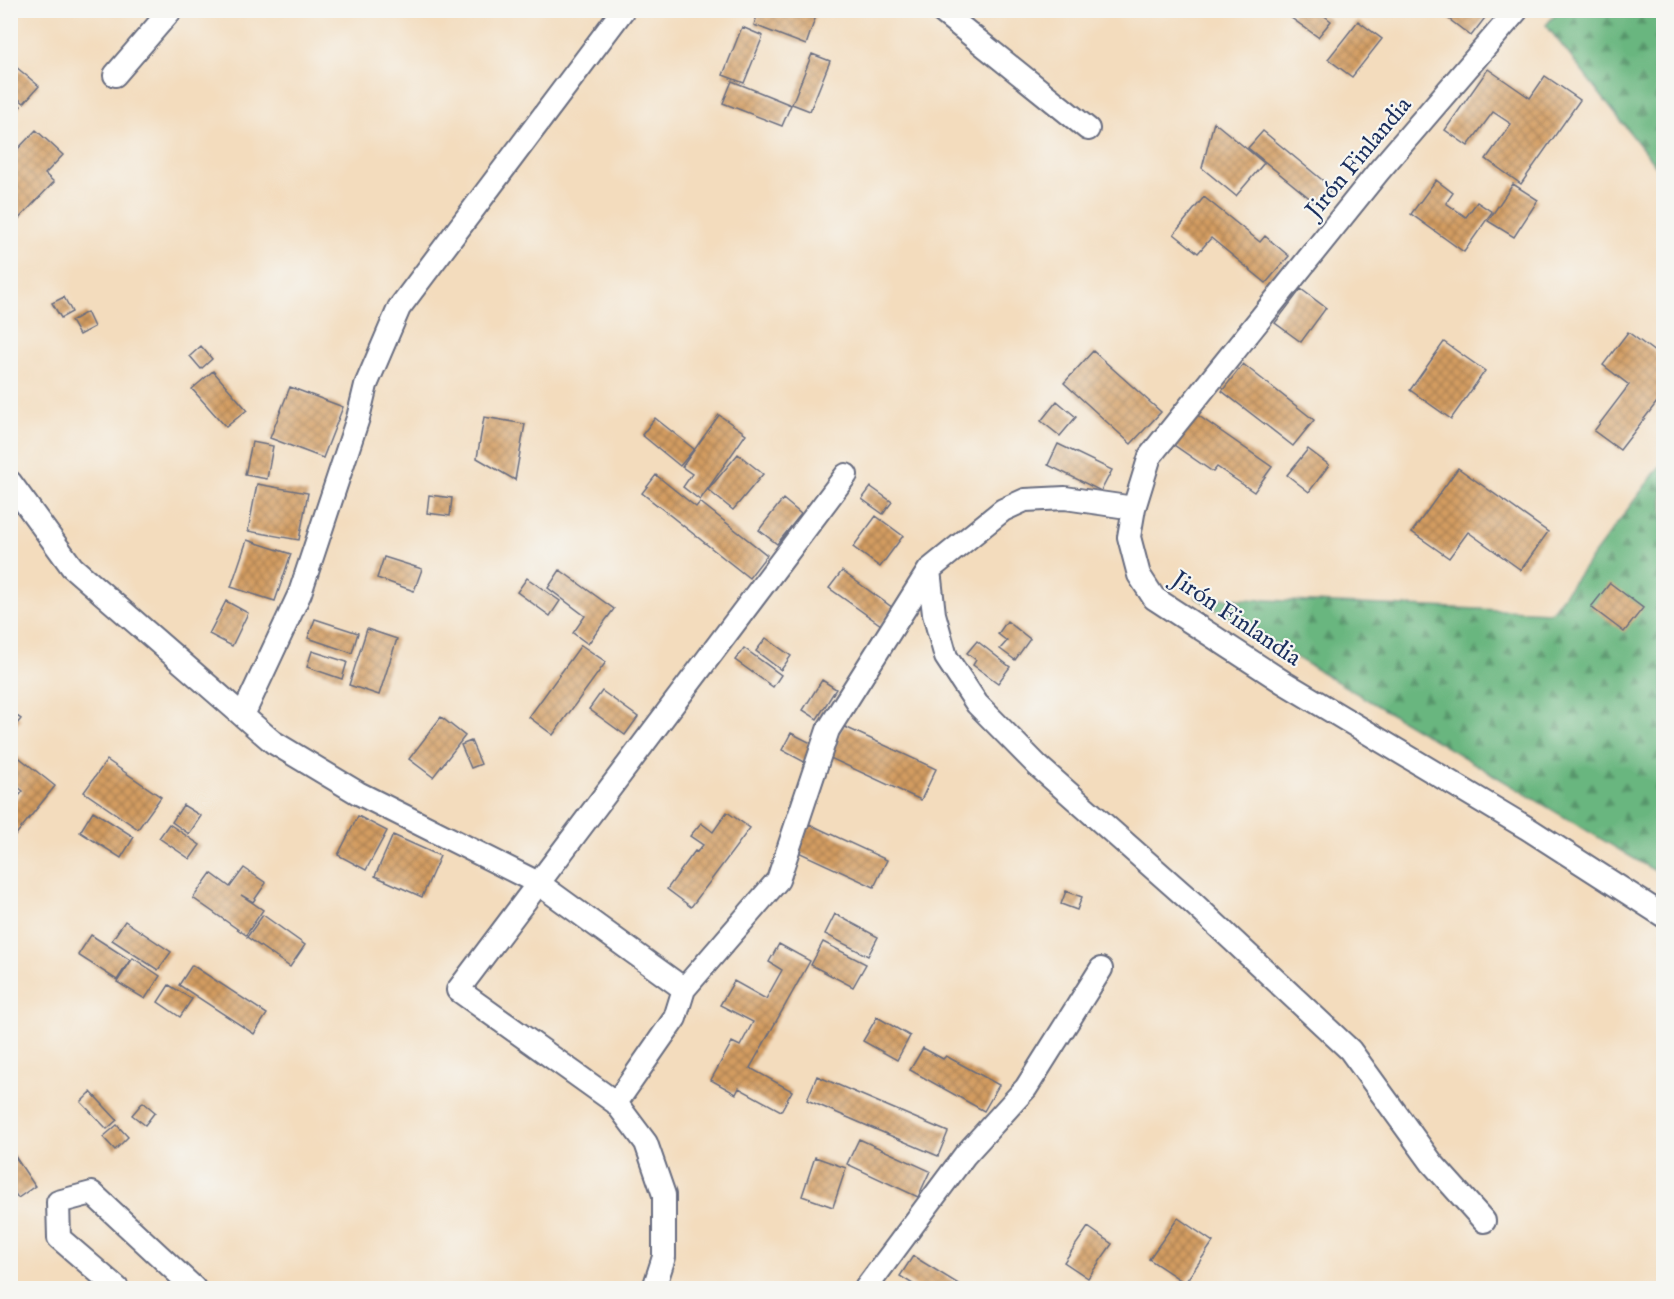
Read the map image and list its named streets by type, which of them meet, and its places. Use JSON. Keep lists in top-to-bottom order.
{
  "streets": {
    "street": ["Jirón Finlandia"]
  }
}
